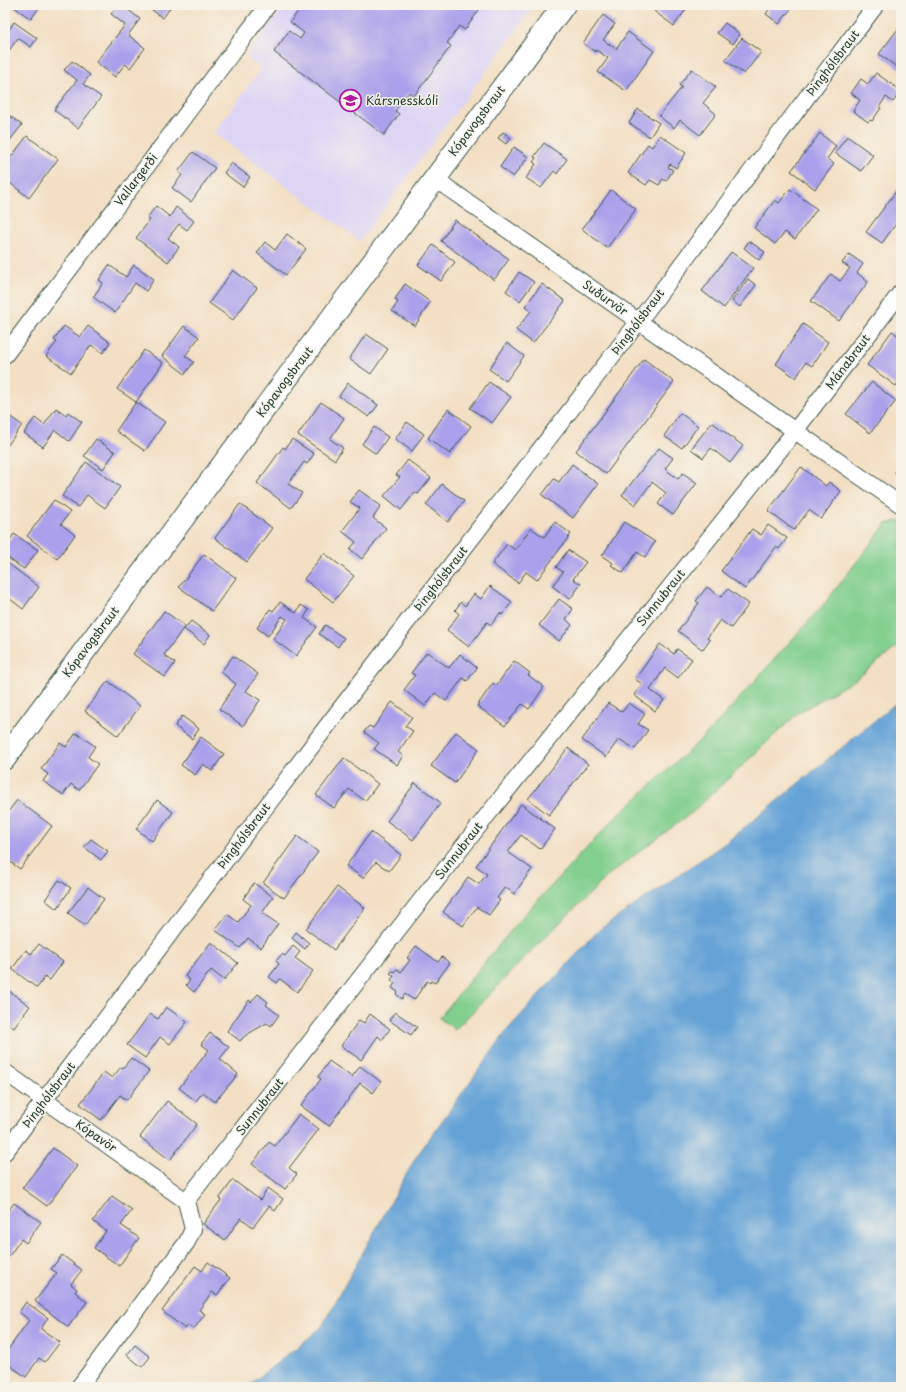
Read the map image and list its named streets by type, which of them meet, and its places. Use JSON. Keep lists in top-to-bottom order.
{
  "streets": {
    "street": [
      "Þinghólsbraut",
      "Kópavogsbraut",
      "Vallargerði",
      "Suðurvör",
      "Mánabraut",
      "Sunnubraut",
      "Kópavör"
    ]
  },
  "crossings": [
    ["Þinghólsbraut", "Suðurvör"],
    ["Þinghólsbraut", "Kópavör"],
    ["Kópavogsbraut", "Suðurvör"],
    ["Suðurvör", "Mánabraut"],
    ["Suðurvör", "Sunnubraut"],
    ["Mánabraut", "Sunnubraut"],
    ["Sunnubraut", "Kópavör"]
  ],
  "places": {
    "school or university": ["Kársnesskóli"]
  }
}
